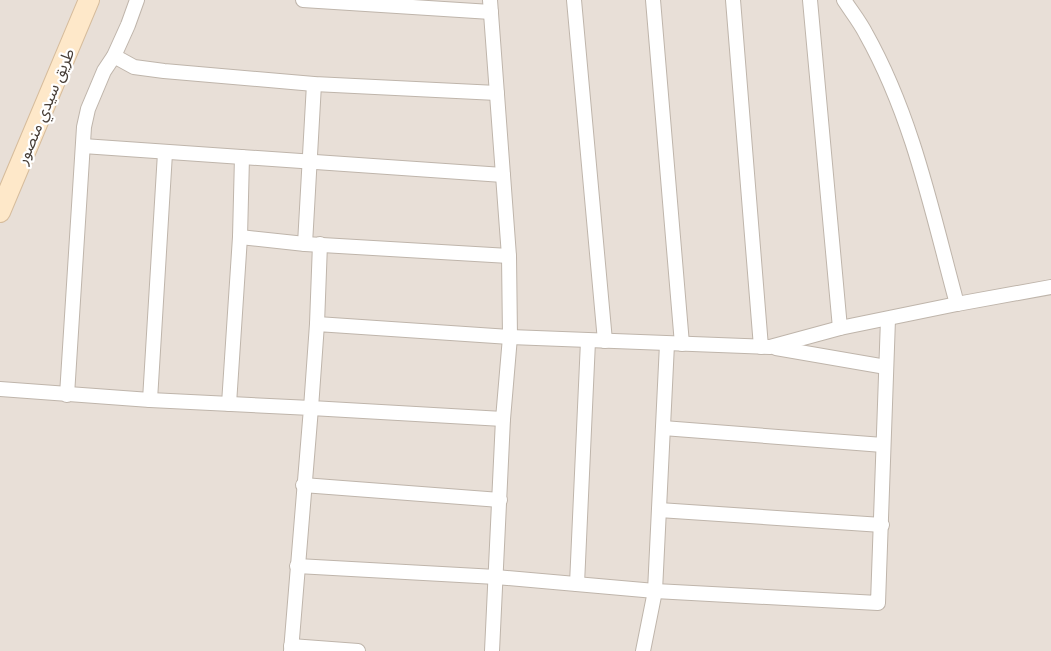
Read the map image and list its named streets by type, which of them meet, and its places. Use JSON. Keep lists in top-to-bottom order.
{
  "streets": {
    "main road": ["طريق سيدي منصور"]
  }
}
